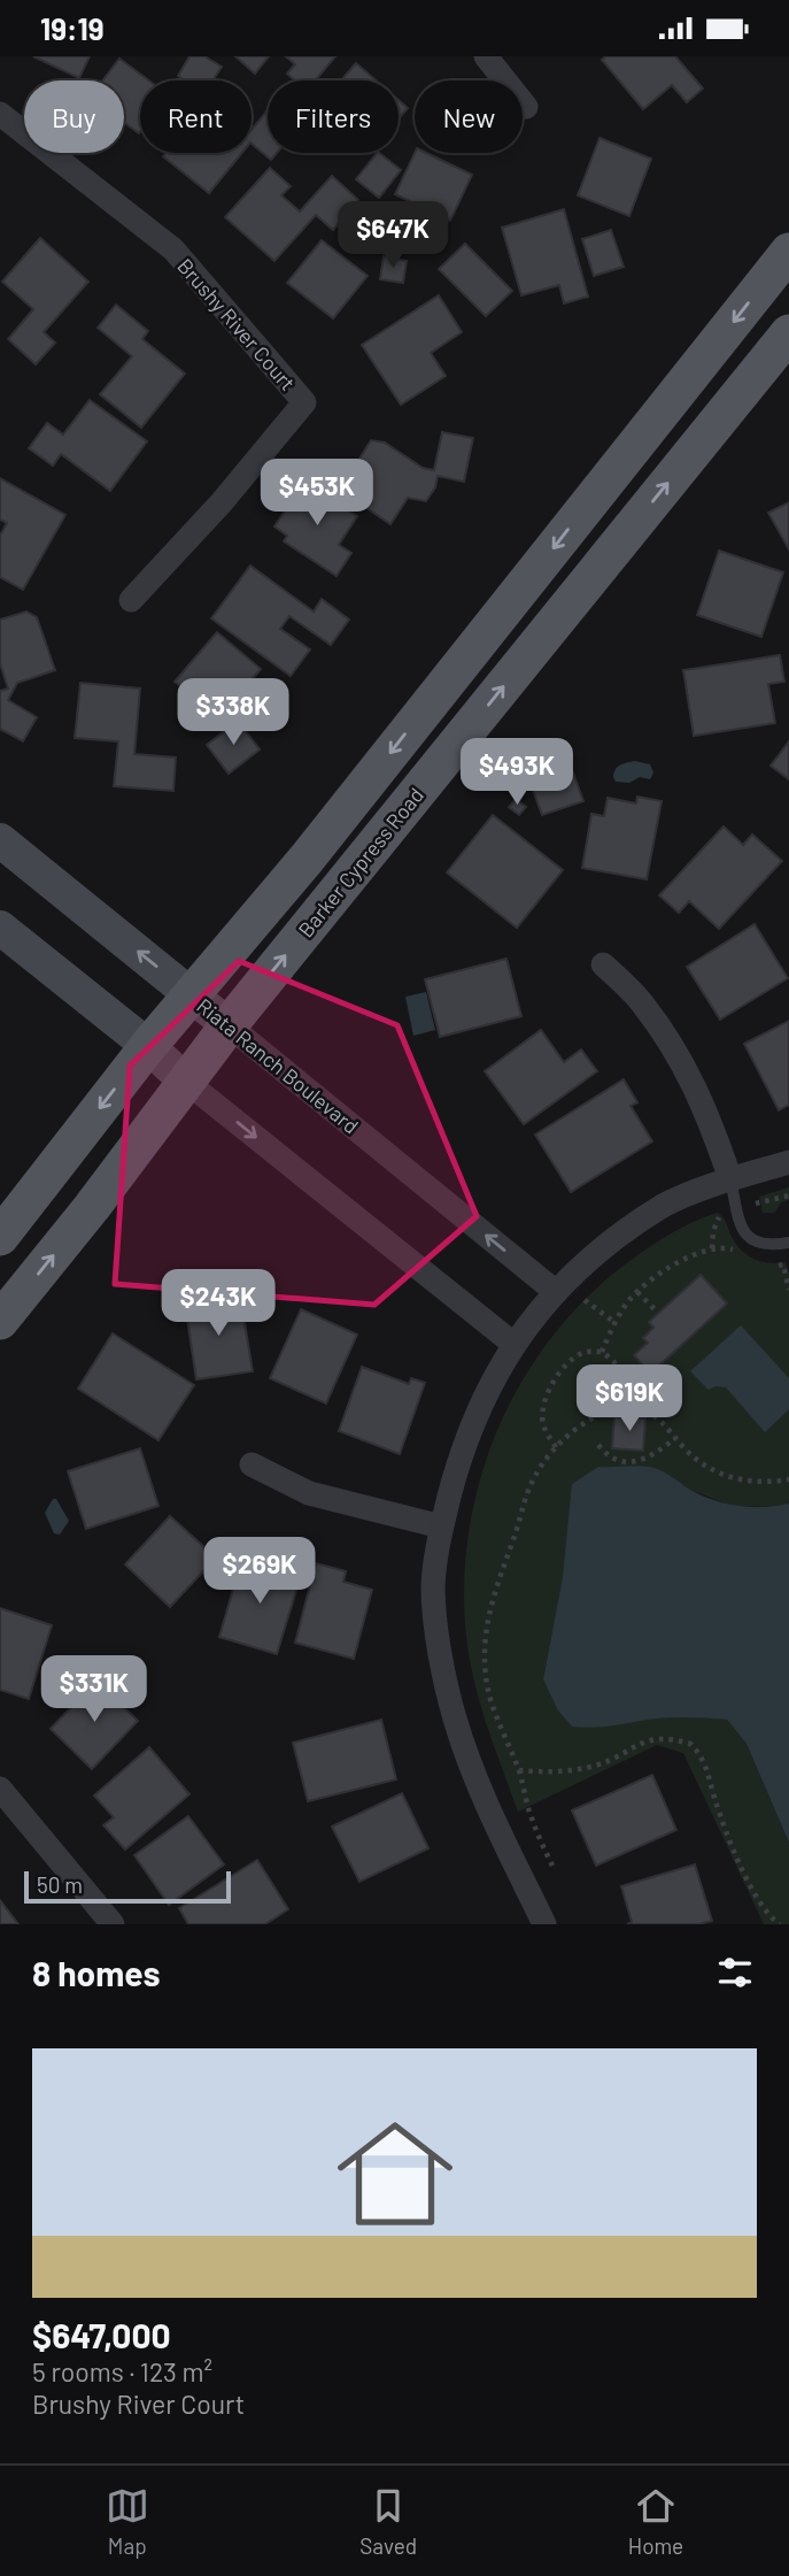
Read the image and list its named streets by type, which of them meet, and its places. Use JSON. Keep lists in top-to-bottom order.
{
  "streets": {
    "main road": ["Barker Cypress Road"],
    "street": ["Brushy River Court", "Riata Ranch Boulevard"]
  },
  "crossings": [
    ["Barker Cypress Road", "Riata Ranch Boulevard"]
  ],
  "scale_bar": "50 m",
  "page": {
    "status": "19:19",
    "chip": [
      "Buy",
      "Rent",
      "Filters",
      "New"
    ],
    "price": [
      "$647K",
      "$453K",
      "$338K",
      "$493K",
      "$243K",
      "$619K",
      "$269K",
      "$331K"
    ],
    "scale": "50 m",
    "heading": "8 homes",
    "list": [
      {
        "name": "$647,000",
        "note": "5 rooms · 123 m² · Brushy River Court"
      }
    ],
    "tabs": ["Map", "Saved", "Home"]
  }
}
